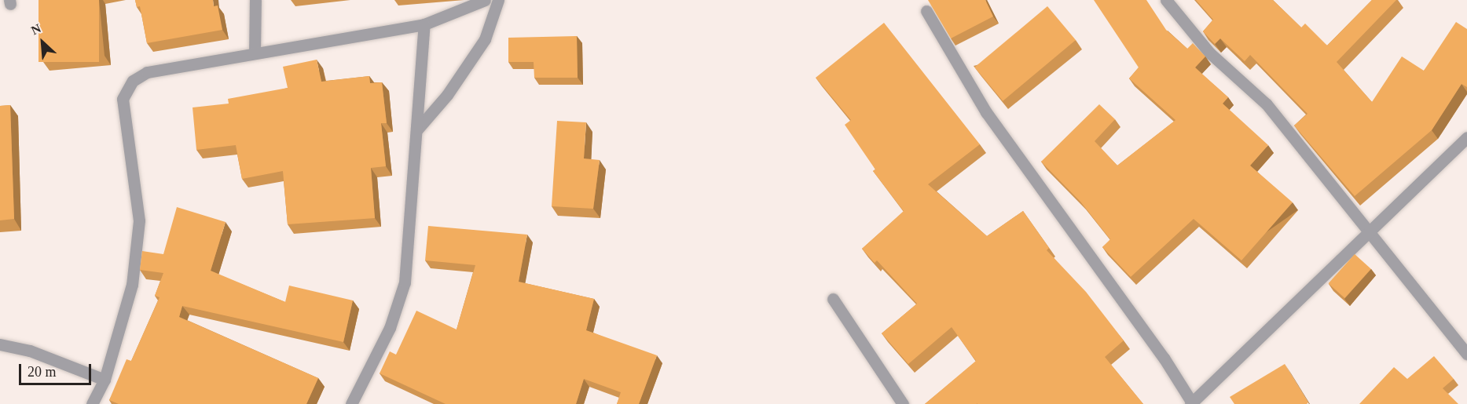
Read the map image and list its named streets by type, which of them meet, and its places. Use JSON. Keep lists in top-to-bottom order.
{
  "scale_bar": "20 m",
  "north": "top left"
}
